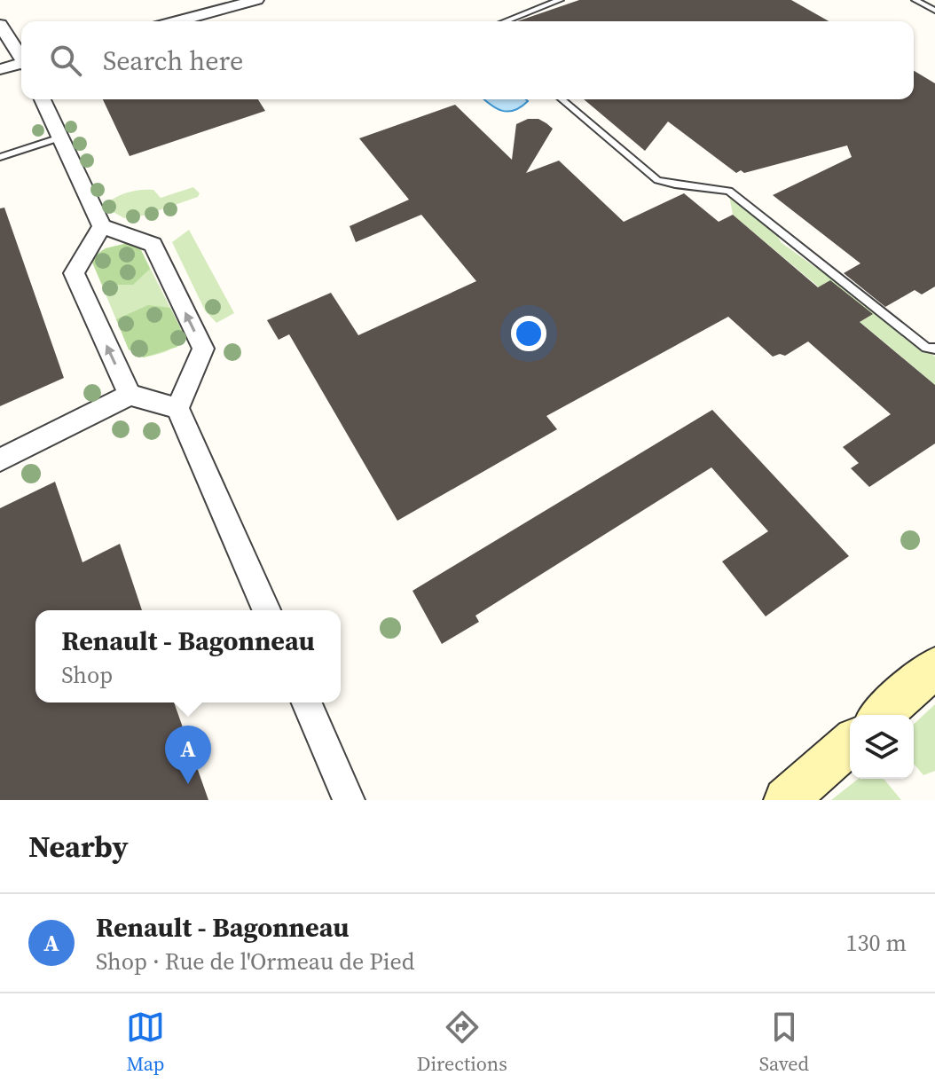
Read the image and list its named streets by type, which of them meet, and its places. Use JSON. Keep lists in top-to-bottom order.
{
  "page": {
    "search": "Search here",
    "popup": ["Renault - Bagonneau", "Shop"],
    "pins": "A",
    "heading": "Nearby",
    "list": [
      {
        "mark": "A",
        "name": "Renault - Bagonneau",
        "note": "Shop · Rue de l'Ormeau de Pied",
        "value": "130 m"
      }
    ],
    "nav": ["Map", "Directions", "Saved"]
  }
}
